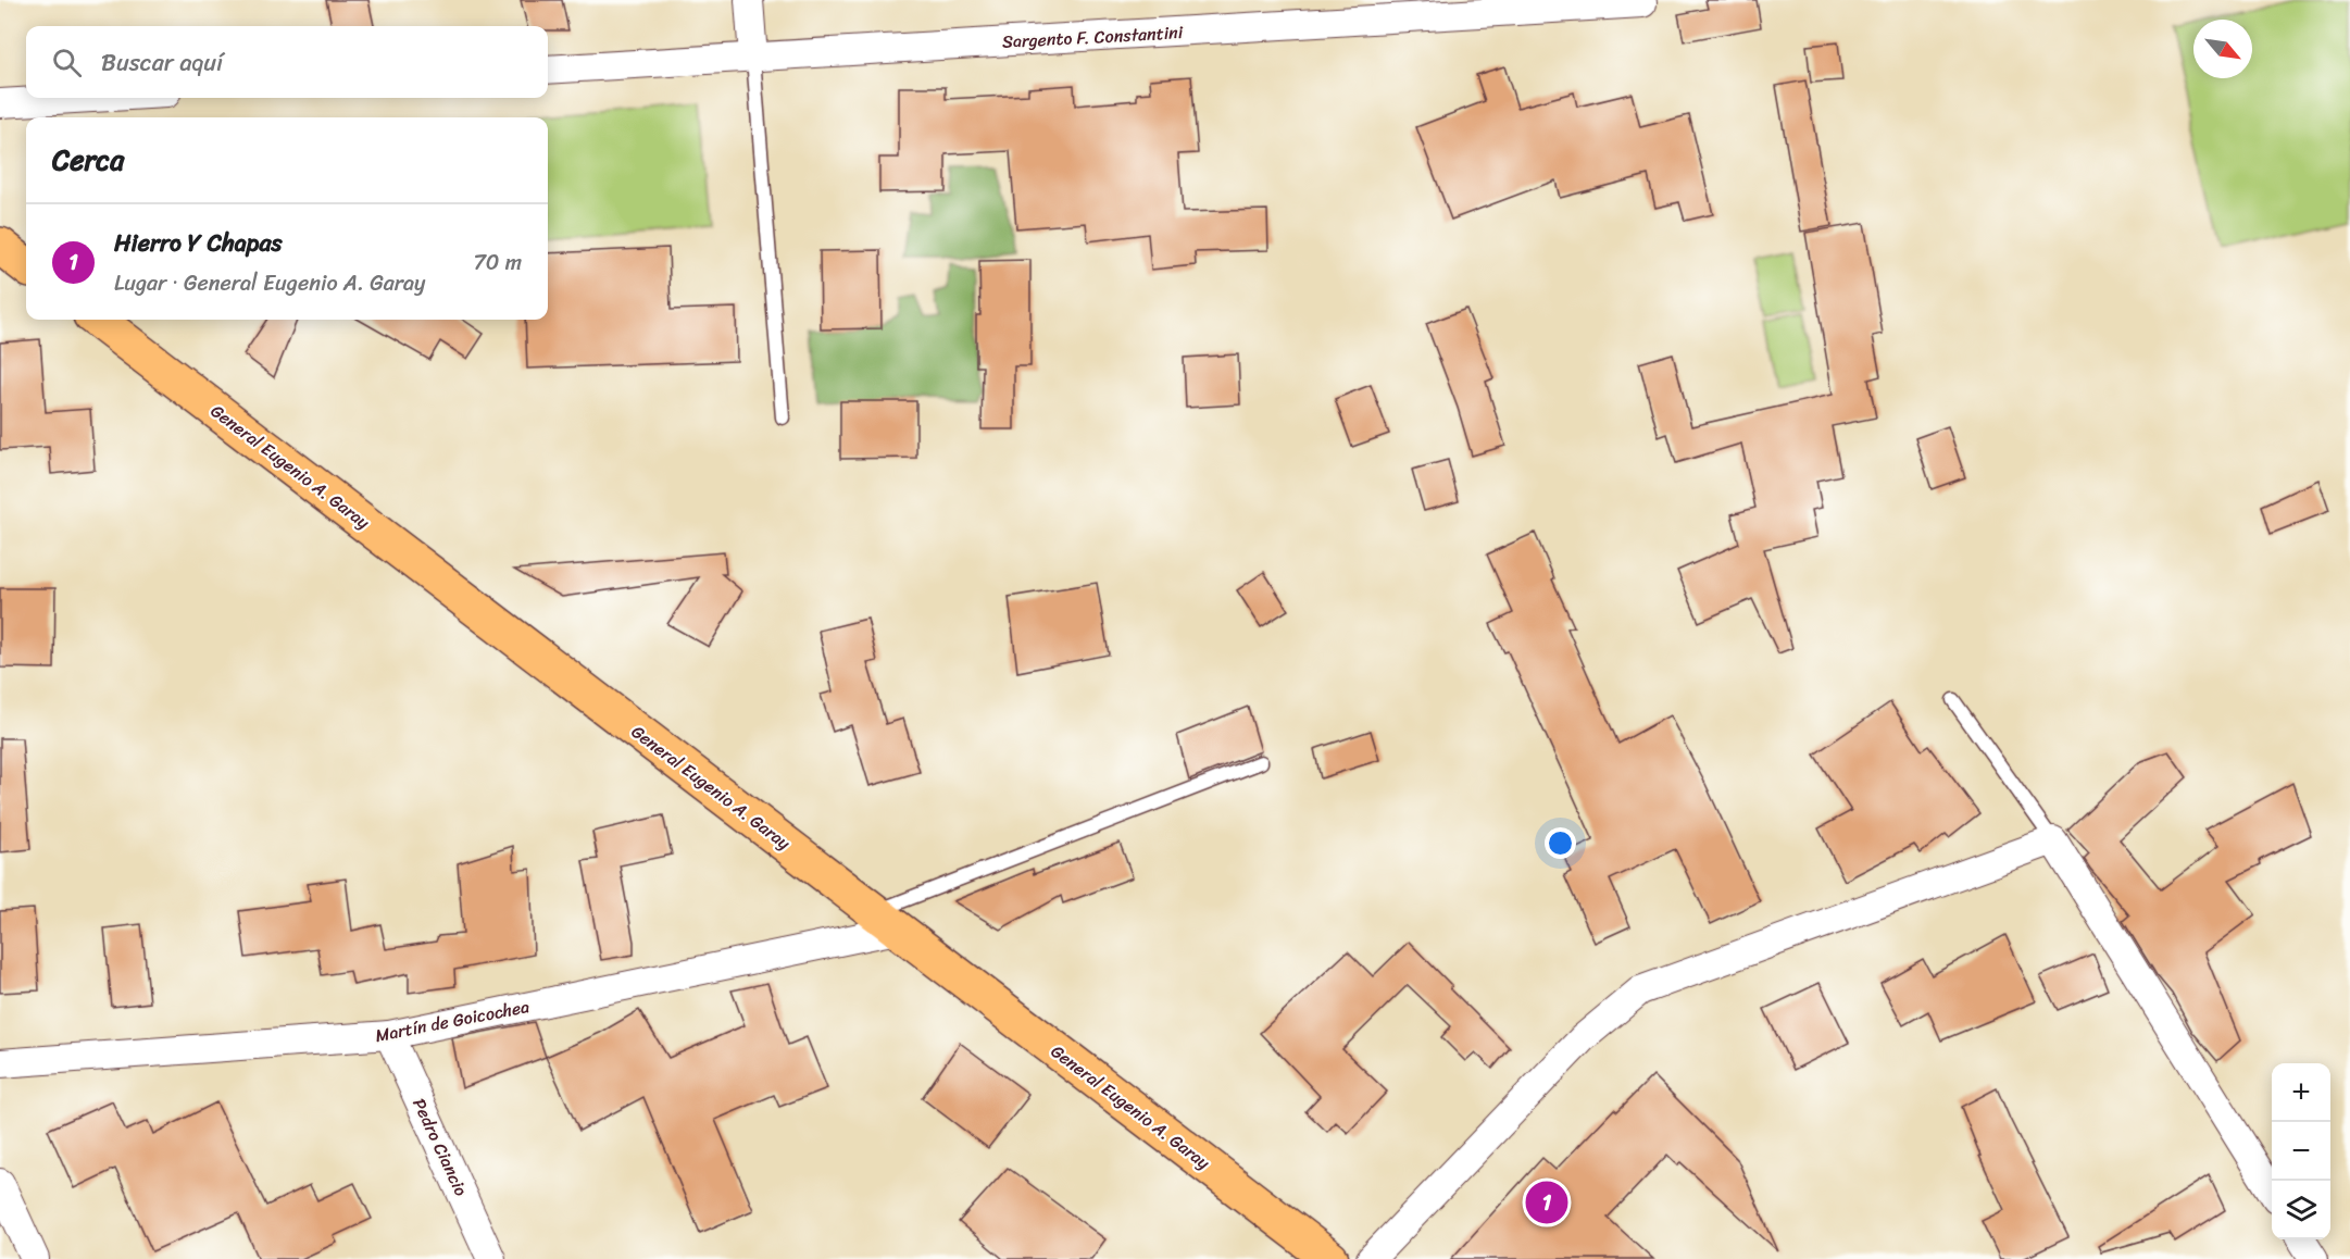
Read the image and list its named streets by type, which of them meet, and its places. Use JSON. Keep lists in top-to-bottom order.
{
  "streets": {
    "main road": ["General Eugenio A. Garay"],
    "street": ["Sargento F. Constantini", "Martín de Goicochea", "Pedro Ciancio"]
  },
  "crossings": [
    ["General Eugenio A. Garay", "Martín de Goicochea"],
    ["Martín de Goicochea", "Pedro Ciancio"]
  ],
  "north": "bottom right",
  "page": {
    "search": "Buscar aquí",
    "heading": "Cerca",
    "list": [
      {
        "mark": "1",
        "name": "Hierro Y Chapas",
        "note": "Lugar · General Eugenio A. Garay",
        "value": "70 m"
      }
    ],
    "map_buttons": ["+", "−"],
    "pins": "1"
  }
}
